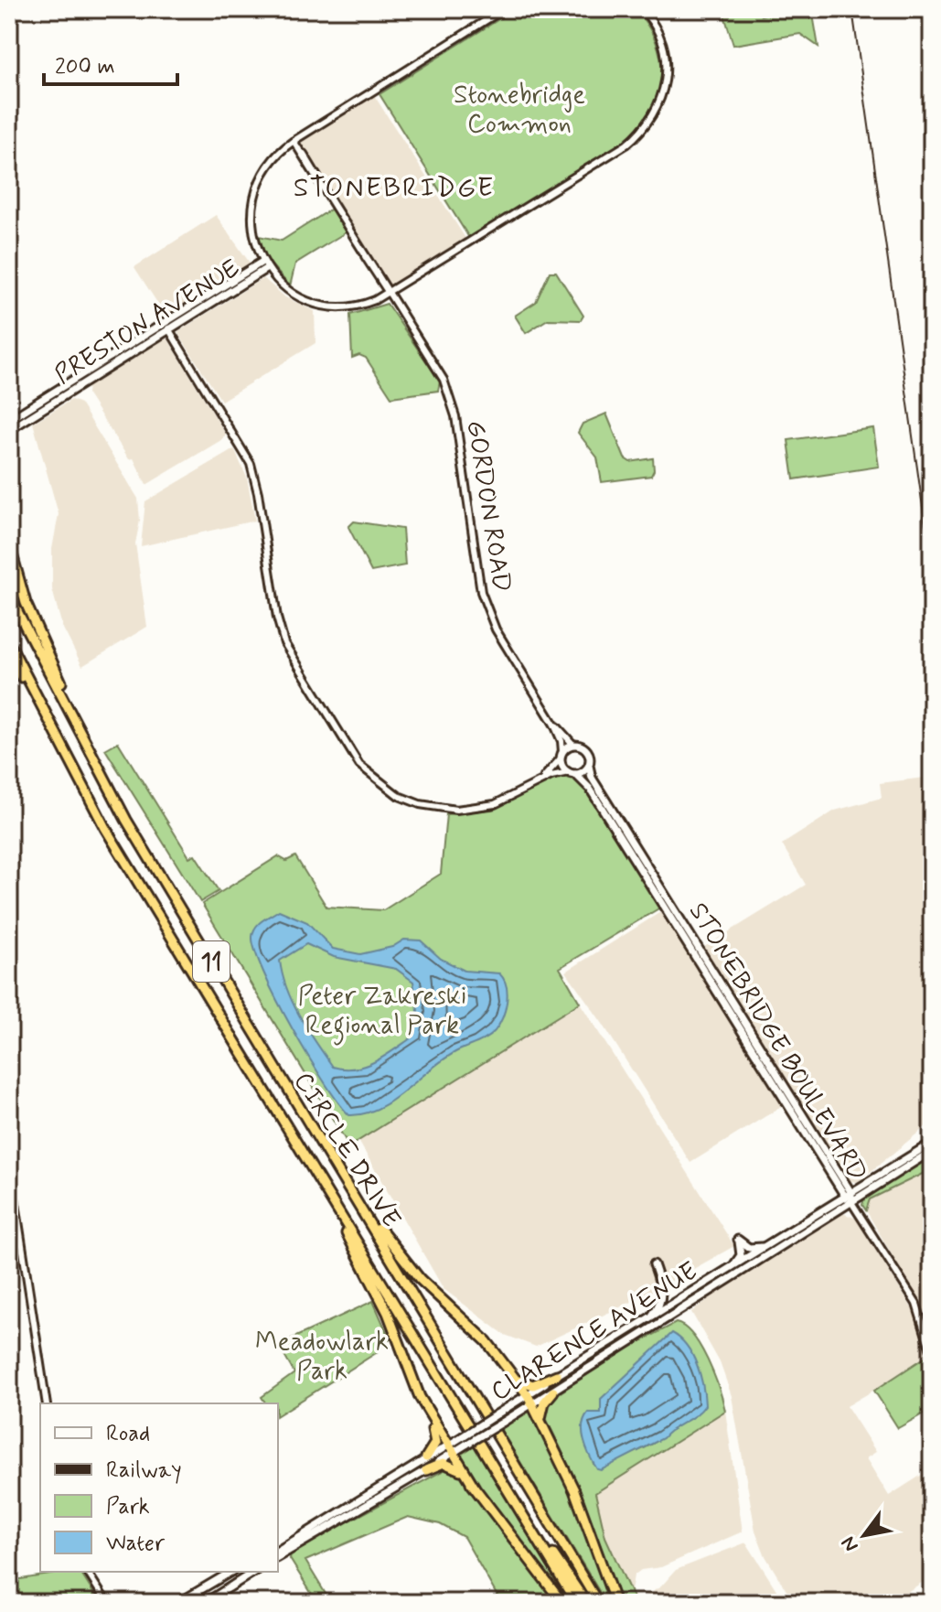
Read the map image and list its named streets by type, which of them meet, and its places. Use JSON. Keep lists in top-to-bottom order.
{
  "streets": {
    "highway": ["11", "CIRCLE DRIVE"],
    "main road": ["PRESTON AVENUE", "STONEBRIDGE BOULEVARD", "CLARENCE AVENUE"],
    "street": ["GORDON ROAD"]
  },
  "crossings": [
    ["GORDON ROAD", "STONEBRIDGE BOULEVARD"],
    ["11", "CIRCLE DRIVE"],
    ["STONEBRIDGE BOULEVARD", "CLARENCE AVENUE"]
  ],
  "districts": ["STONEBRIDGE"],
  "parks": ["Stonebridge Common", "Peter Zakreski Regional Park", "Meadowlark Park"],
  "legend": [
    "Road",
    "Railway",
    "Park",
    "Water"
  ],
  "scale_bar": "200 m",
  "north": "bottom left"
}
